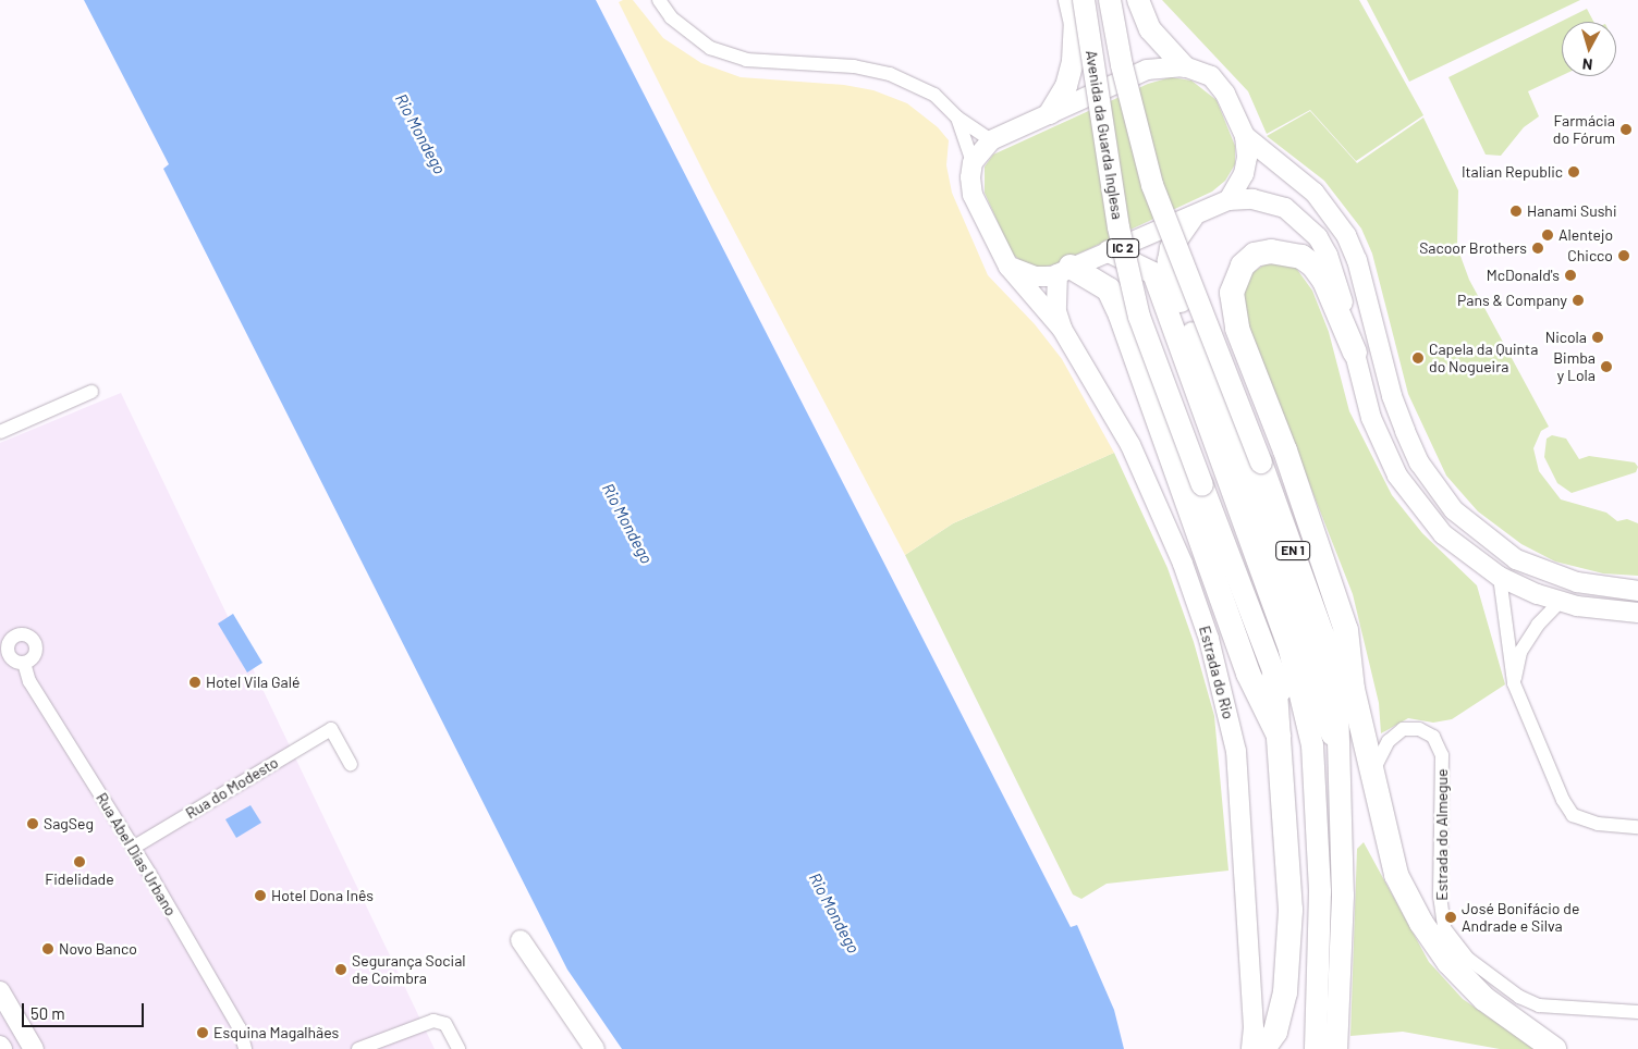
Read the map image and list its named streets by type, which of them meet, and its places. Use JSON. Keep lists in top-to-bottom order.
{
  "streets": {
    "main road": [
      "Avenida da Guarda Inglesa",
      "IC 2",
      "EN 1",
      "Estrada do Rio"
    ],
    "street": ["Rua do Modesto", "Estrada do Almegue", "Rua Abel Dias Urbano"]
  },
  "crossings": [
    ["Rua do Modesto", "Rua Abel Dias Urbano"]
  ],
  "water": ["Rio Mondego"],
  "places": [
    "Farmácia do Fórum",
    "Italian Republic",
    "Hanami Sushi",
    "Alentejo",
    "Sacoor Brothers",
    "Chicco",
    "McDonald's",
    "Pans & Company",
    "Nicola",
    "Capela da Quinta do Nogueira",
    "Bimba y Lola",
    "Hotel Vila Galé",
    "SagSeg",
    "Fidelidade",
    "Hotel Dona Inês",
    "José Bonifácio de Andrade e Silva",
    "Novo Banco",
    "Segurança Social de Coimbra",
    "Esquina Magalhães"
  ],
  "scale_bar": "50 m",
  "north": "bottom"
}
